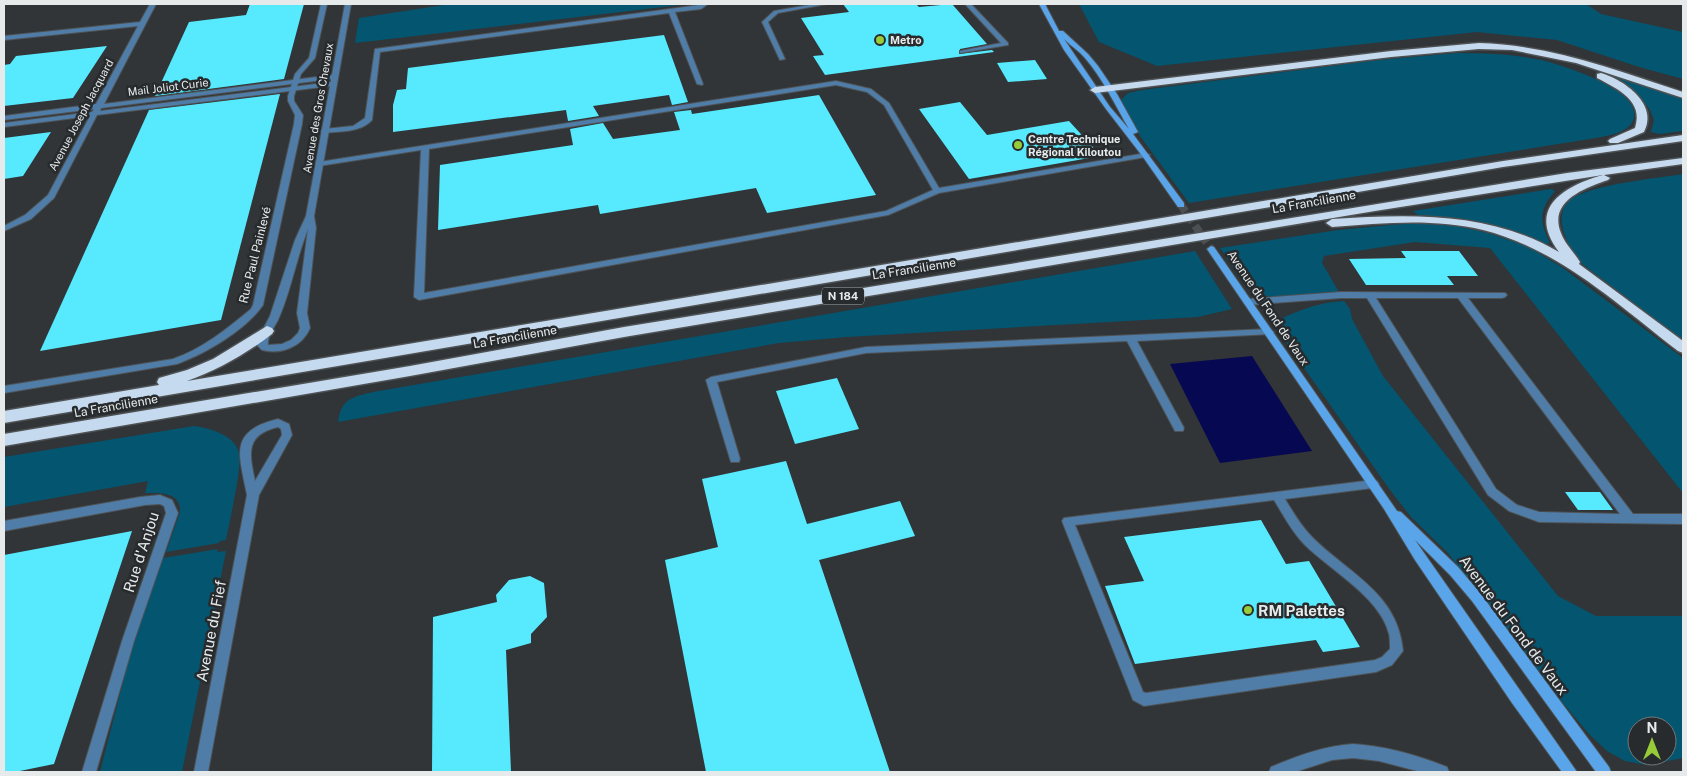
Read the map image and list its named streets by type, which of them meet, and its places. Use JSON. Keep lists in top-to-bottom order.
{
  "streets": {
    "highway": ["La Francilienne", "N 184"],
    "street": [
      "Mail Joliot Curie",
      "Avenue des Gros Chevaux",
      "Avenue Joseph Jacquard",
      "Rue Paul Painlevé",
      "Avenue du Fond de Vaux",
      "Rue d'Anjou",
      "Avenue du Fief"
    ]
  },
  "crossings": [
    ["Mail Joliot Curie", "Avenue des Gros Chevaux"],
    ["Mail Joliot Curie", "Avenue Joseph Jacquard"],
    ["Mail Joliot Curie", "Rue Paul Painlevé"]
  ],
  "places": ["Metro", "Centre Technique Régional Kiloutou", "RM Palettes"],
  "north": "top"
}
